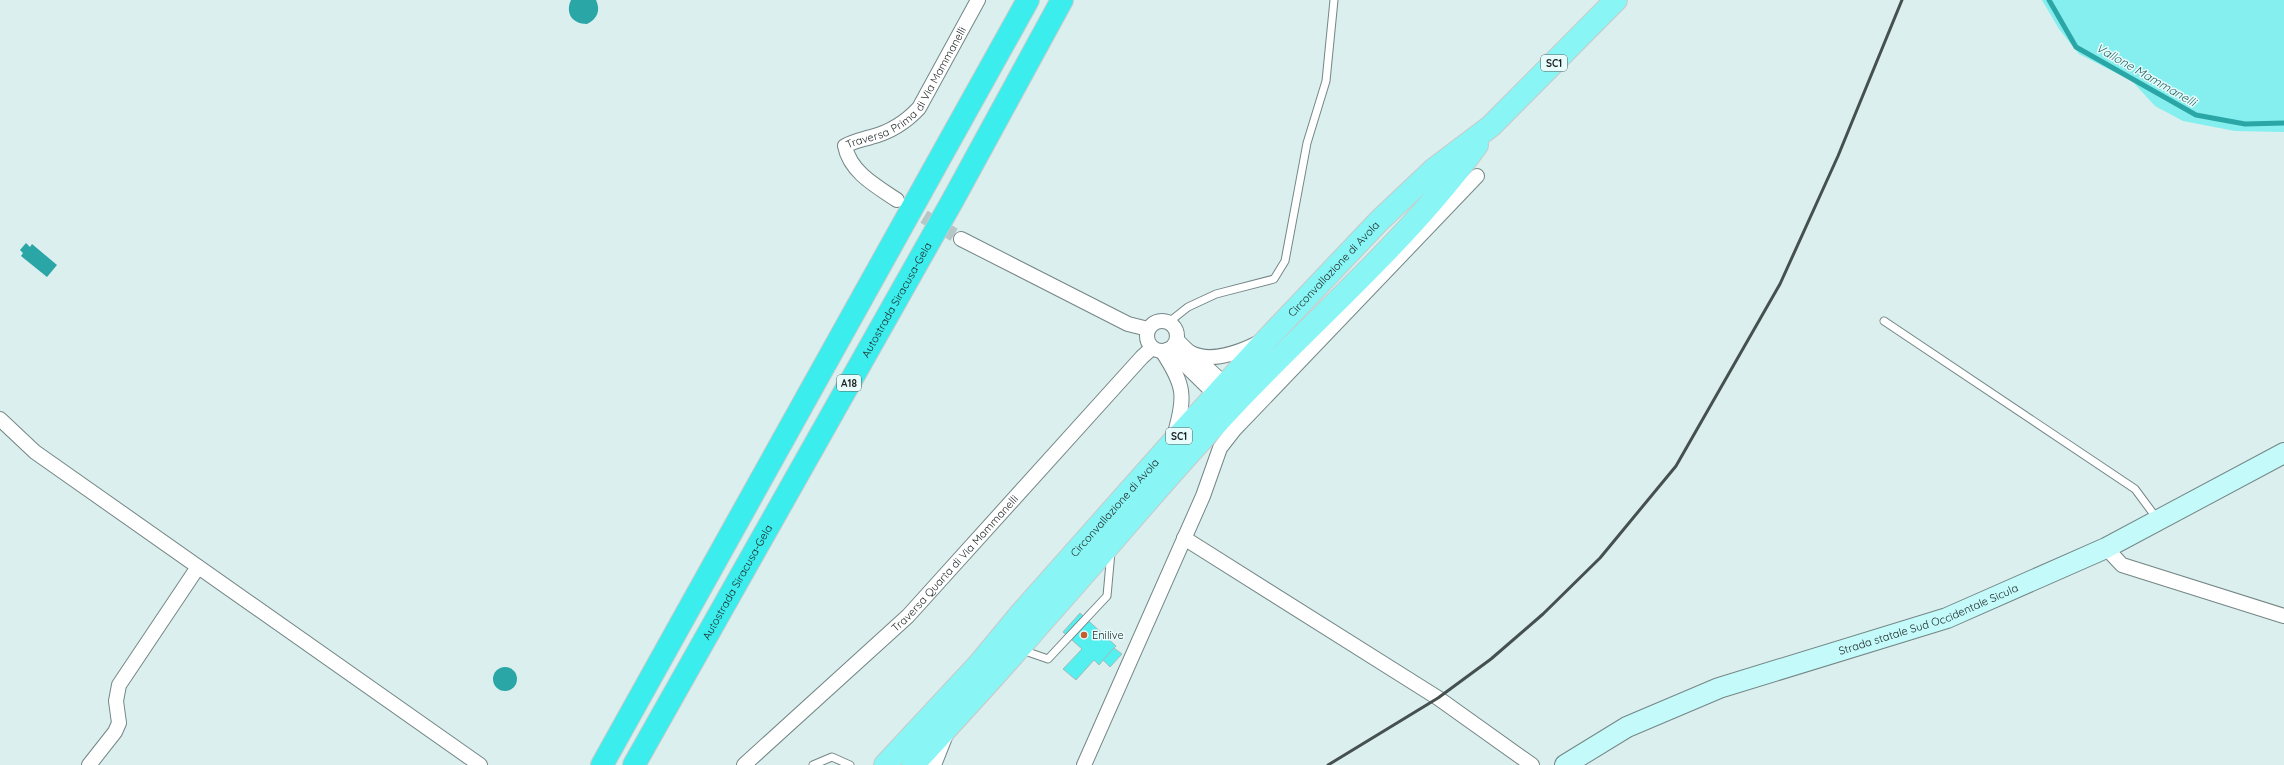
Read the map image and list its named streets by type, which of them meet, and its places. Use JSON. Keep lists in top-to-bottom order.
{
  "streets": {
    "highway": ["Autostrada Siracusa-Gela", "A18"],
    "main road": ["SC1", "Circonvallazione di Avola", "Strada statale Sud Occidentale Sicula"],
    "street": ["Traversa Prima di Via Mammanelli", "Traversa Quarta di Via Mammanelli"]
  },
  "water": ["Vallone Mammanelli"],
  "places": ["Enilive"]
}
